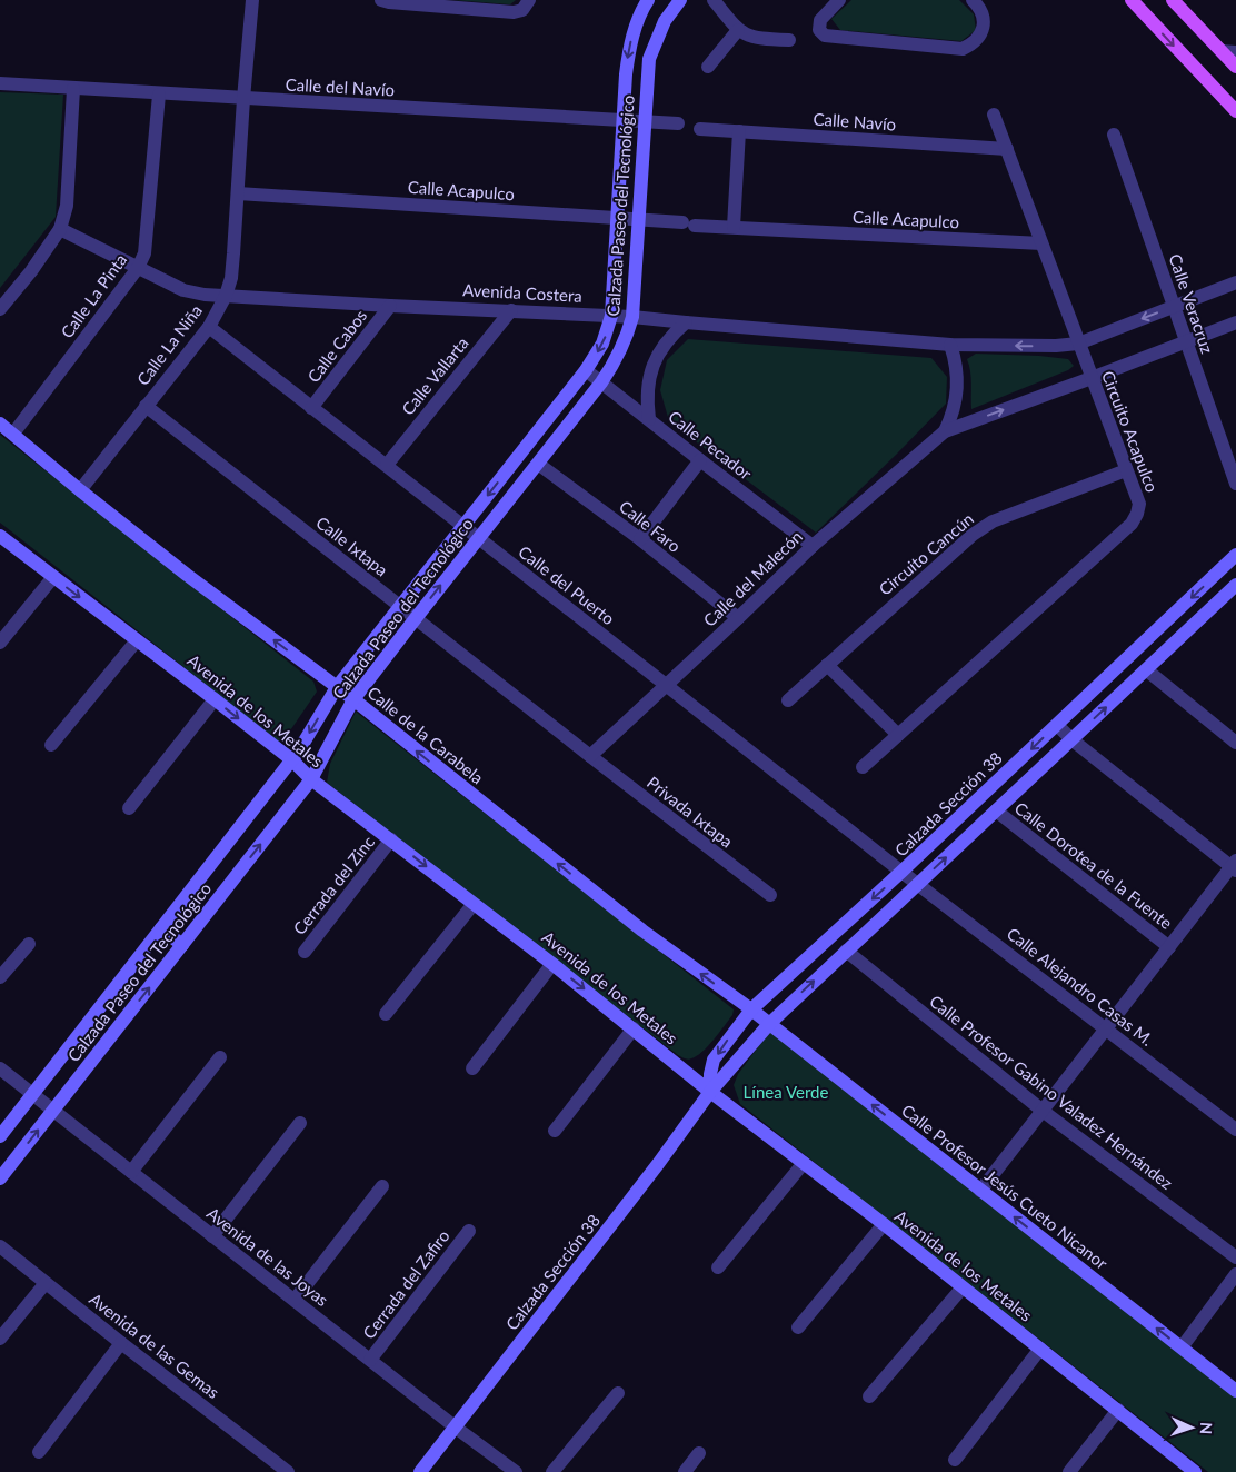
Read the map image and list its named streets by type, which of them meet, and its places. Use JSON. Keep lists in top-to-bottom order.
{
  "streets": {
    "street": [
      "Calle del Navío",
      "Calle Navío",
      "Calle Acapulco",
      "Calzada Paseo del Tecnológico",
      "Avenida Costera",
      "Calle La Pinta",
      "Calle Veracruz",
      "Calle La Niña",
      "Calle Cabos",
      "Calle Vallarta",
      "Circuito Acapulco",
      "Calle Pecador",
      "Calle Faro",
      "Calle Ixtapa",
      "Circuito Cancún",
      "Calle del Malecón",
      "Calle del Puerto",
      "Avenida de los Metales",
      "Calle de la Carabela",
      "Calzada Sección 38",
      "Privada Ixtapa",
      "Calle Dorotea de la Fuente",
      "Cerrada del Zinc",
      "Calle Alejandro Casas M.",
      "Calle Profesor Gabino Valadez Hernández",
      "Calle Profesor Jesús Cueto Nicanor",
      "Avenida de las Joyas",
      "Cerrada del Zafiro",
      "Avenida de las Gemas"
    ]
  },
  "crossings": [
    ["Calle del Navío", "Calzada Paseo del Tecnológico"],
    ["Calle del Navío", "Calle La Pinta"],
    ["Calle del Navío", "Calle La Niña"],
    ["Calle Navío", "Circuito Acapulco"],
    ["Calle Acapulco", "Calzada Paseo del Tecnológico"],
    ["Calle Acapulco", "Calle La Niña"],
    ["Calle Acapulco", "Circuito Acapulco"],
    ["Calzada Paseo del Tecnológico", "Avenida Costera"],
    ["Calzada Paseo del Tecnológico", "Calle Pecador"],
    ["Calzada Paseo del Tecnológico", "Calle Faro"],
    ["Calzada Paseo del Tecnológico", "Calle Ixtapa"],
    ["Calzada Paseo del Tecnológico", "Calle del Puerto"],
    ["Calzada Paseo del Tecnológico", "Avenida de los Metales"],
    ["Calzada Paseo del Tecnológico", "Calle de la Carabela"],
    ["Calzada Paseo del Tecnológico", "Avenida de las Joyas"],
    ["Avenida Costera", "Calle Veracruz"],
    ["Avenida Costera", "Calle La Niña"],
    ["Avenida Costera", "Calle Cabos"],
    ["Avenida Costera", "Calle Vallarta"],
    ["Avenida Costera", "Circuito Acapulco"],
    ["Calle La Pinta", "Calle de la Carabela"],
    ["Calle La Niña", "Calle Ixtapa"],
    ["Calle La Niña", "Calle del Puerto"],
    ["Calle La Niña", "Calle de la Carabela"],
    ["Calle Cabos", "Calle del Puerto"],
    ["Calle Vallarta", "Calle del Puerto"],
    ["Circuito Acapulco", "Circuito Cancún"],
    ["Calle Pecador", "Calle del Malecón"],
    ["Calle Faro", "Calle del Malecón"],
    ["Calle Ixtapa", "Calle del Malecón"],
    ["Calle Ixtapa", "Privada Ixtapa"],
    ["Calle del Malecón", "Calle del Puerto"],
    ["Calle del Malecón", "Privada Ixtapa"],
    ["Calle del Puerto", "Calzada Sección 38"],
    ["Calle del Puerto", "Calle Alejandro Casas M."],
    ["Avenida de los Metales", "Calzada Sección 38"],
    ["Avenida de los Metales", "Cerrada del Zinc"],
    ["Calle de la Carabela", "Calzada Sección 38"],
    ["Calle de la Carabela", "Calle Profesor Jesús Cueto Nicanor"],
    ["Calzada Sección 38", "Calle Dorotea de la Fuente"],
    ["Calzada Sección 38", "Calle Alejandro Casas M."],
    ["Calzada Sección 38", "Calle Profesor Gabino Valadez Hernández"],
    ["Calzada Sección 38", "Calle Profesor Jesús Cueto Nicanor"],
    ["Calzada Sección 38", "Avenida de las Joyas"],
    ["Avenida de las Joyas", "Cerrada del Zafiro"]
  ],
  "one_way": ["Calle de la Carabela", "Calle Profesor Jesús Cueto Nicanor"],
  "parks": ["Línea Verde"],
  "north": "right"
}
